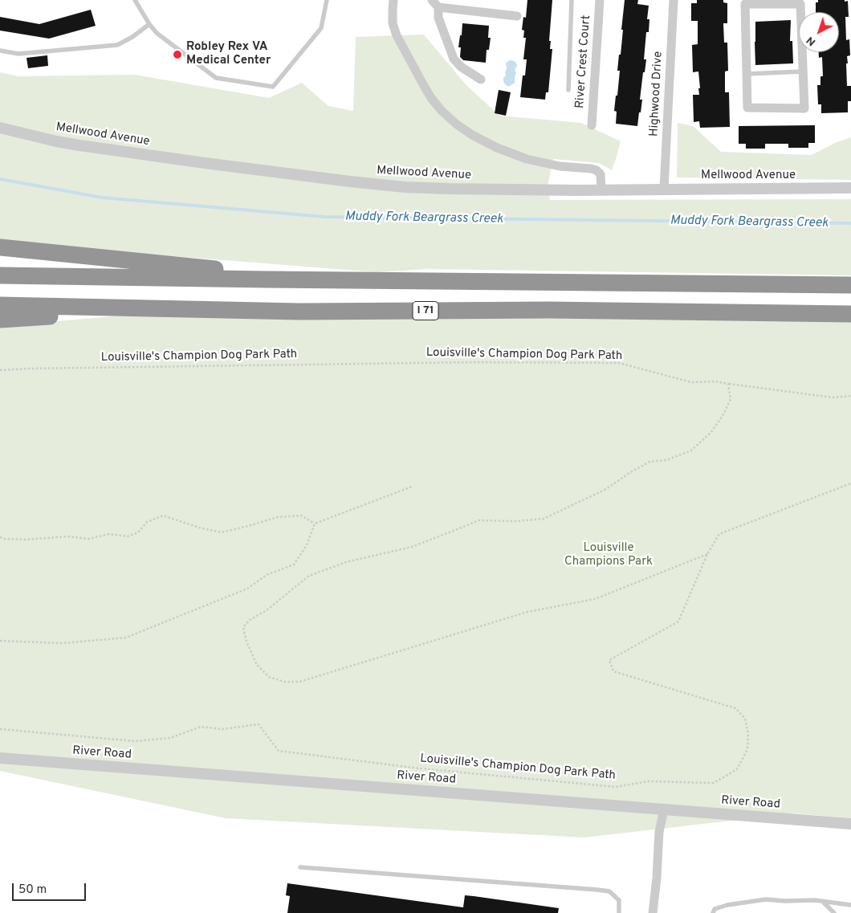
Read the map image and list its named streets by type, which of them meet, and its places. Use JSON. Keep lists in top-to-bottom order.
{
  "streets": {
    "highway": ["I 71"],
    "street": [
      "River Crest Court",
      "Highwood Drive",
      "Mellwood Avenue",
      "River Road"
    ],
    "path": ["Louisville's Champion Dog Park Path"]
  },
  "crossings": [
    ["Highwood Drive", "Mellwood Avenue"]
  ],
  "water": ["Muddy Fork Beargrass Creek"],
  "parks": ["Louisville Champions Park"],
  "places": ["Robley Rex VA Medical Center"],
  "scale_bar": "50 m",
  "north": "bottom left"
}
